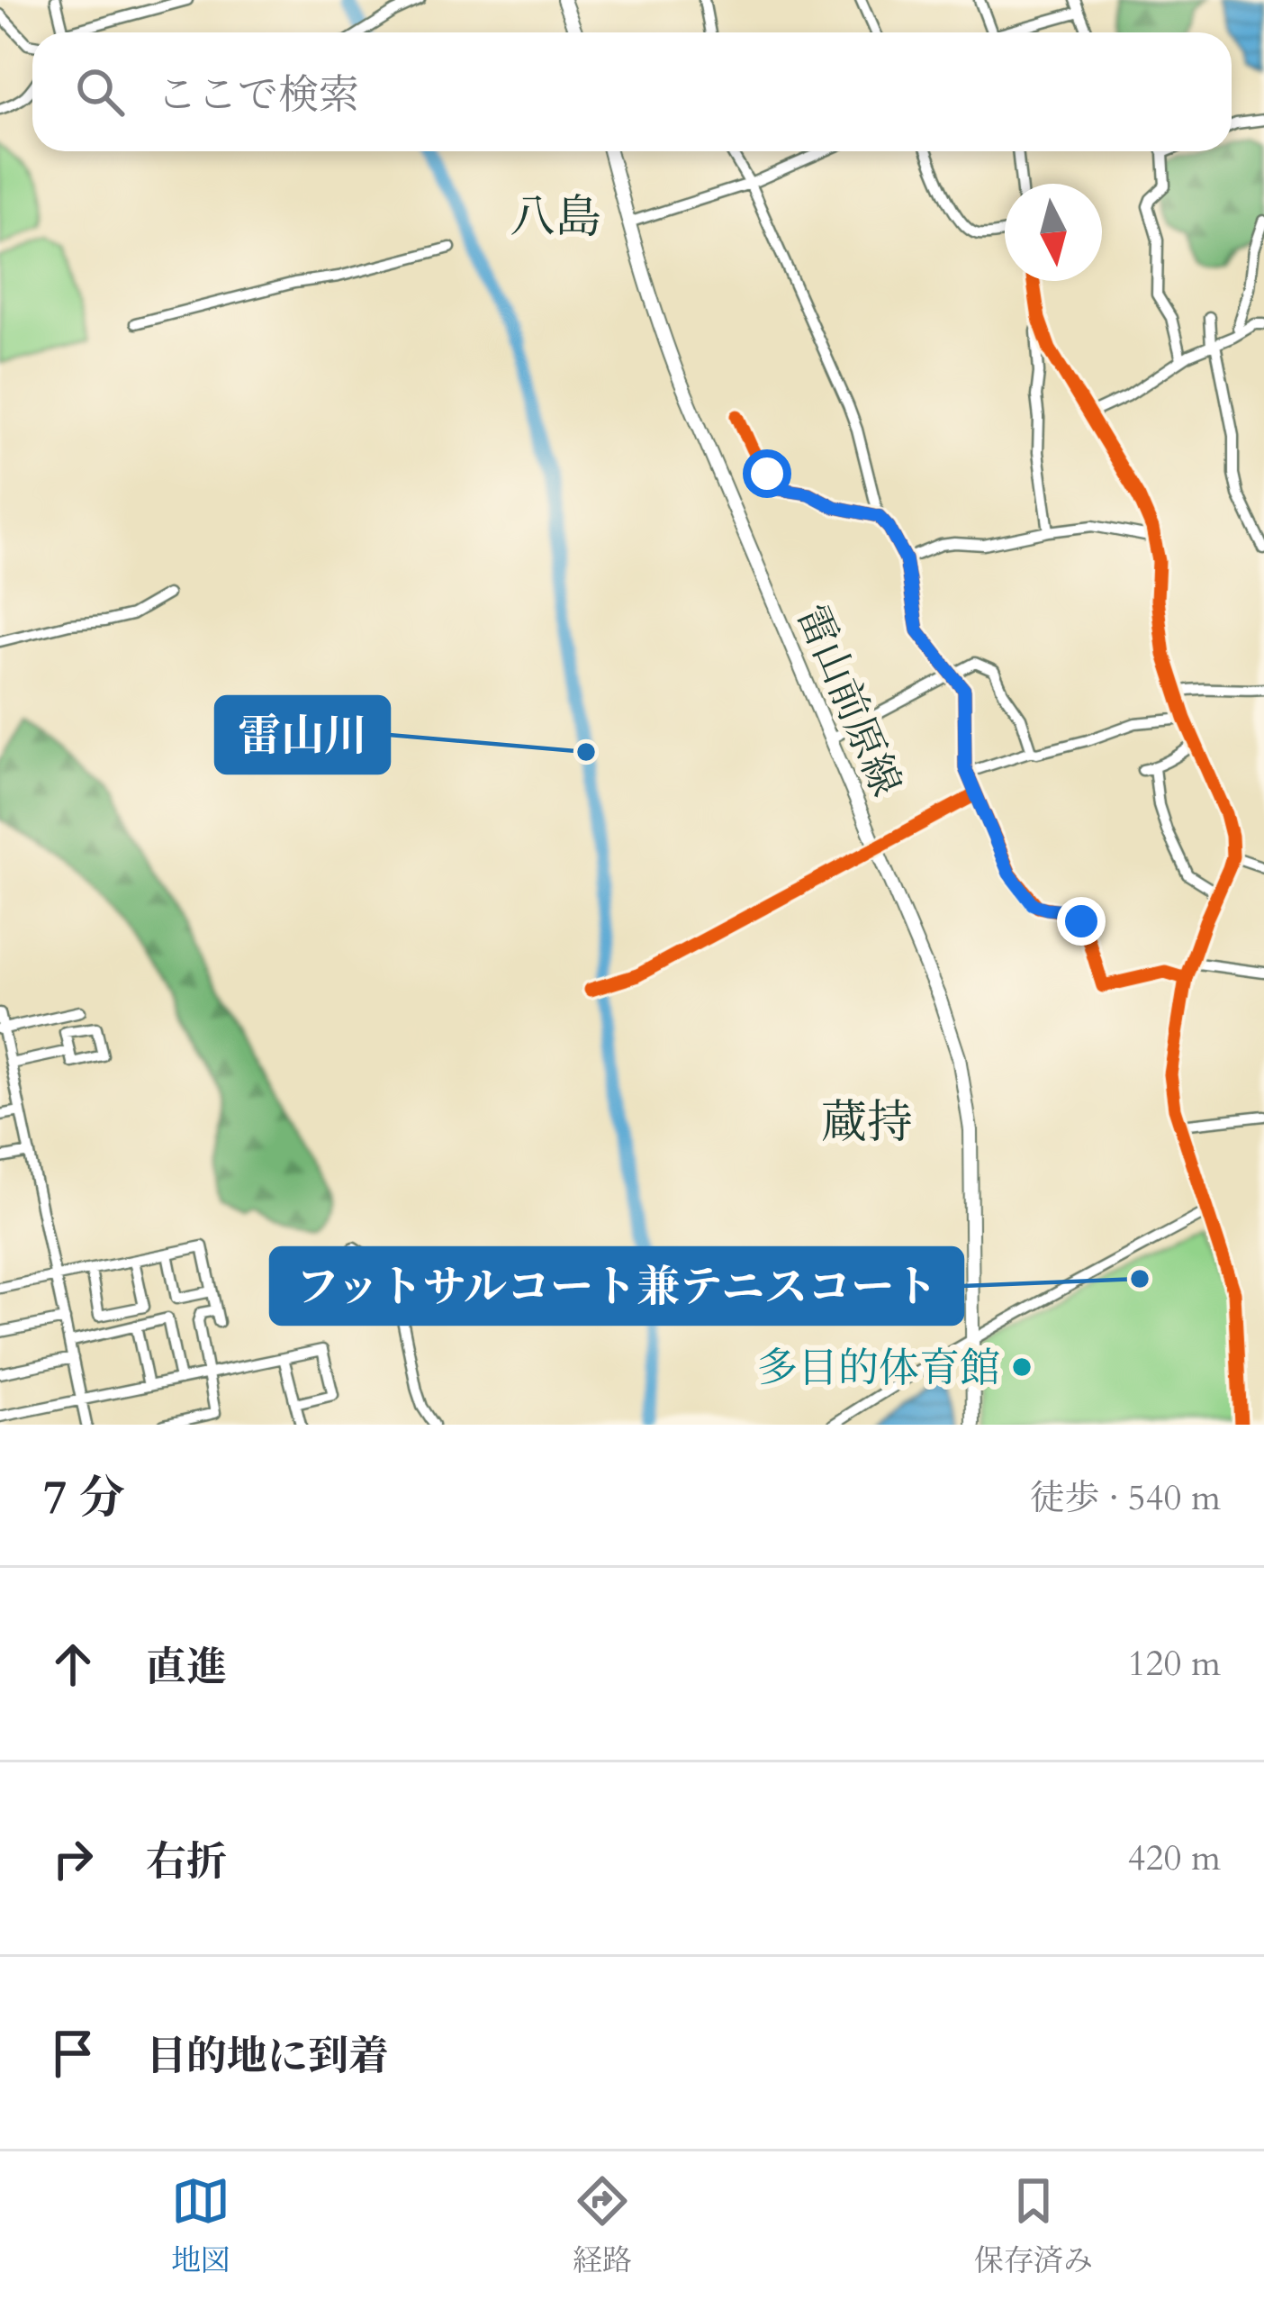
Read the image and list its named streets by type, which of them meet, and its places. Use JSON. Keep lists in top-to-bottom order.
{
  "streets": {
    "main road": ["雷山前原線"]
  },
  "districts": ["八島", "蔵持"],
  "places": ["雷山川", "フットサルコート兼テニスコート", "多目的体育館"],
  "north": "bottom",
  "page": {
    "search": "ここで検索",
    "heading": ["7 分", "徒歩 · 540 m"],
    "list": [
      ["直進", "120 m"],
      ["右折", "420 m"],
      "目的地に到着"
    ],
    "nav": ["地図", "経路", "保存済み"]
  }
}
